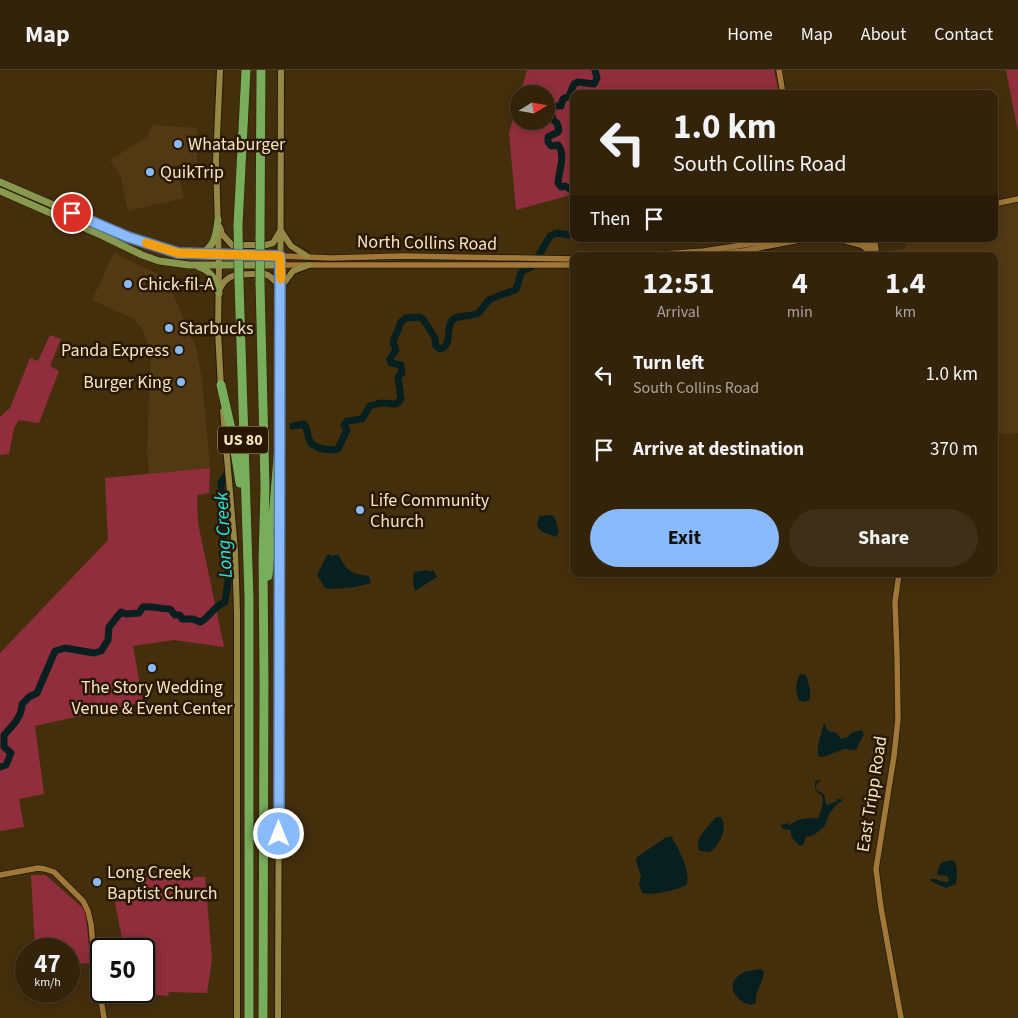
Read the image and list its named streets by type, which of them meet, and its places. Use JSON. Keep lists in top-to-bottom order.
{
  "streets": {
    "highway": ["US 80"],
    "street": ["North Collins Road", "East Tripp Road"]
  },
  "water": ["Long Creek"],
  "places": [
    "Whataburger",
    "QuikTrip",
    "Chick-fil-A",
    "Starbucks",
    "Panda Express",
    "Burger King",
    "Life Community Church",
    "The Story Wedding Venue & Event Center",
    "Long Creek Baptist Church"
  ],
  "north": "right",
  "page": {
    "header": "Map",
    "nav": [
      "Home",
      "Map",
      "About",
      "Contact"
    ],
    "turn": ["1.0 km", "South Collins Road"],
    "then": "Then",
    "eta": [
      "12:51",
      "Arrival",
      "4",
      "min",
      "1.4",
      "km"
    ],
    "list": [
      {
        "name": "Turn left",
        "note": "South Collins Road",
        "value": "1.0 km"
      },
      {
        "name": "Arrive at destination",
        "value": "370 m"
      }
    ],
    "buttons": ["Exit", "Share"],
    "speed": "47 km/h",
    "limit": "50"
  }
}
